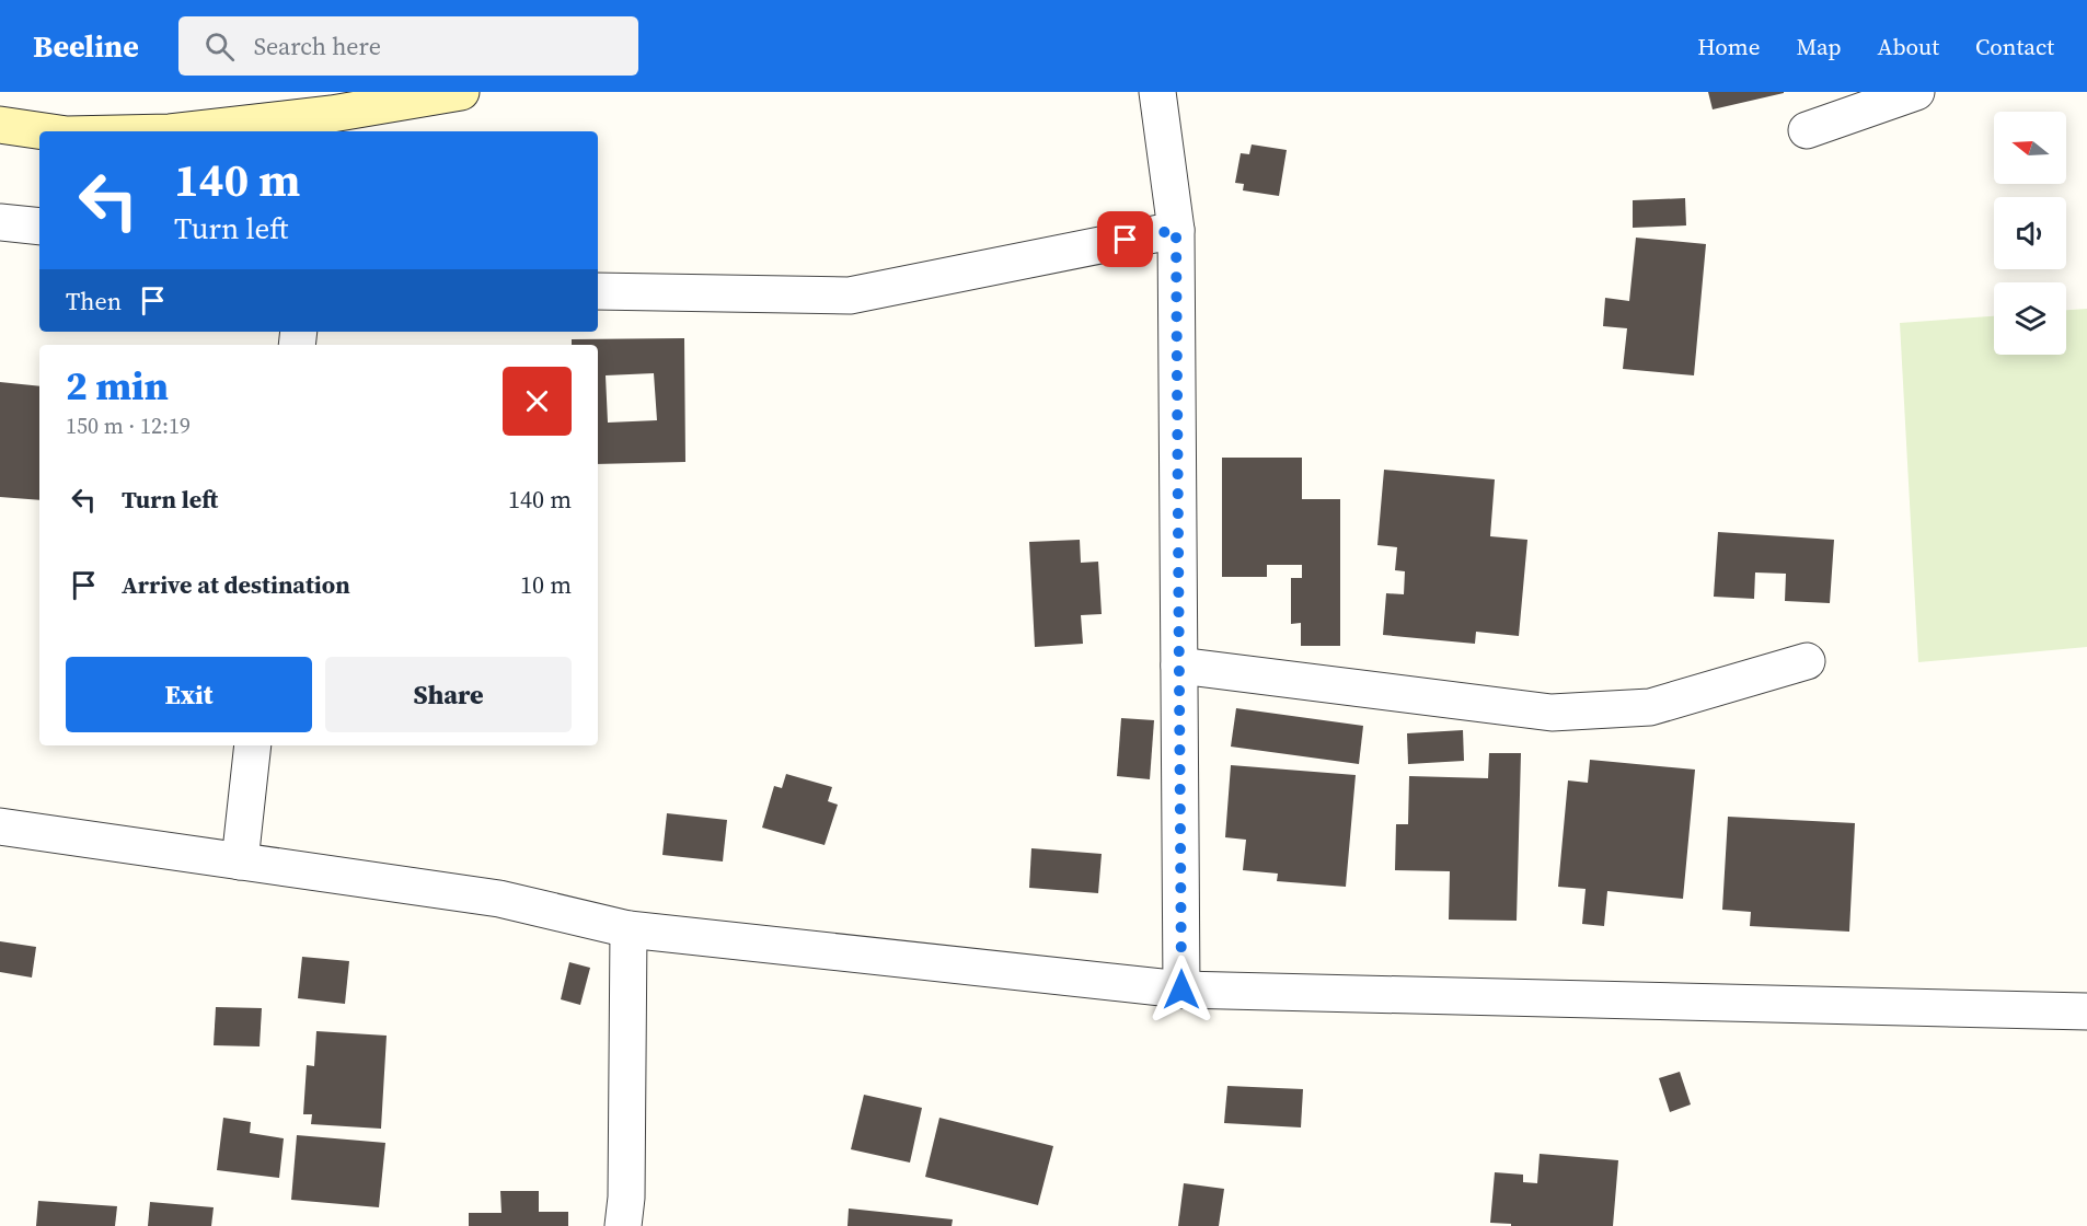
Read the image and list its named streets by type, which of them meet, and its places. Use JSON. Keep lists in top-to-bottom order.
{
  "north": "left",
  "page": {
    "header": "Beeline",
    "search": "Search here",
    "nav": [
      "Home",
      "Map",
      "About",
      "Contact"
    ],
    "turn": ["140 m", "Turn left"],
    "then": "Then",
    "heading": ["2 min", "150 m · 12:19"],
    "list": [
      {
        "name": "Turn left",
        "value": "140 m"
      },
      {
        "name": "Arrive at destination",
        "value": "10 m"
      }
    ],
    "buttons": ["Exit", "Share"]
  }
}
